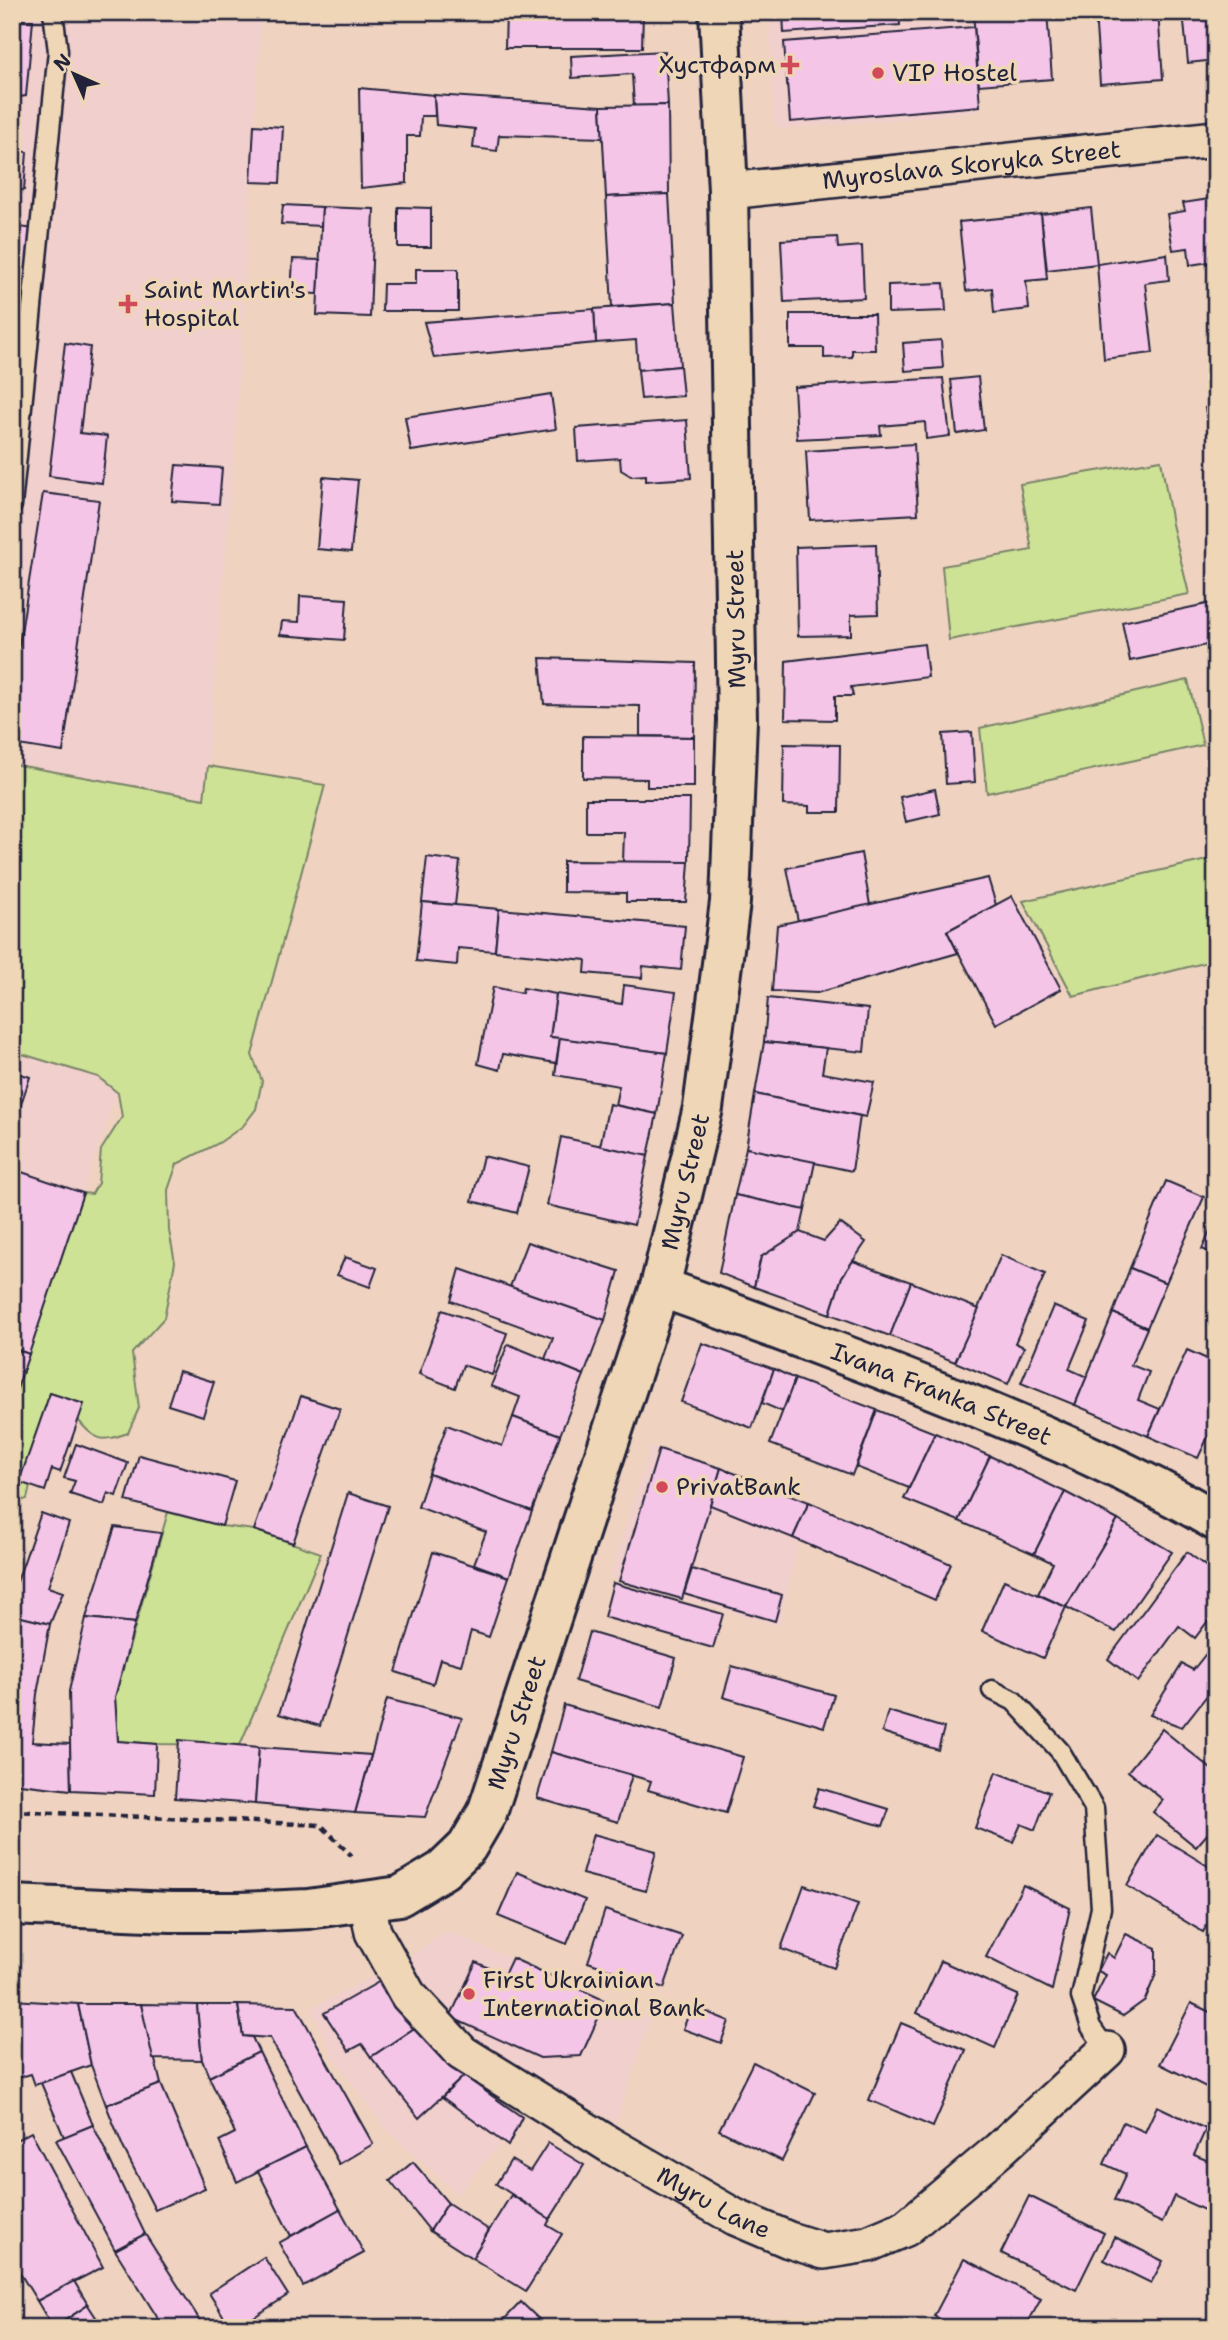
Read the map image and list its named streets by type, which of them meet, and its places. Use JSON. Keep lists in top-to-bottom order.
{
  "streets": {
    "main road": ["Myru Street", "Ivana Franka Street"],
    "street": ["Myroslava Skoryka Street", "Myru Lane"]
  },
  "crossings": [
    ["Myroslava Skoryka Street", "Myru Street"],
    ["Myru Street", "Ivana Franka Street"],
    ["Myru Street", "Myru Lane"]
  ],
  "places": {
    "health": ["Хустфарм", "Saint Martin's Hospital"],
    "other": ["VIP Hostel", "PrivatBank", "First Ukrainian International Bank"]
  },
  "north": "top left"
}
